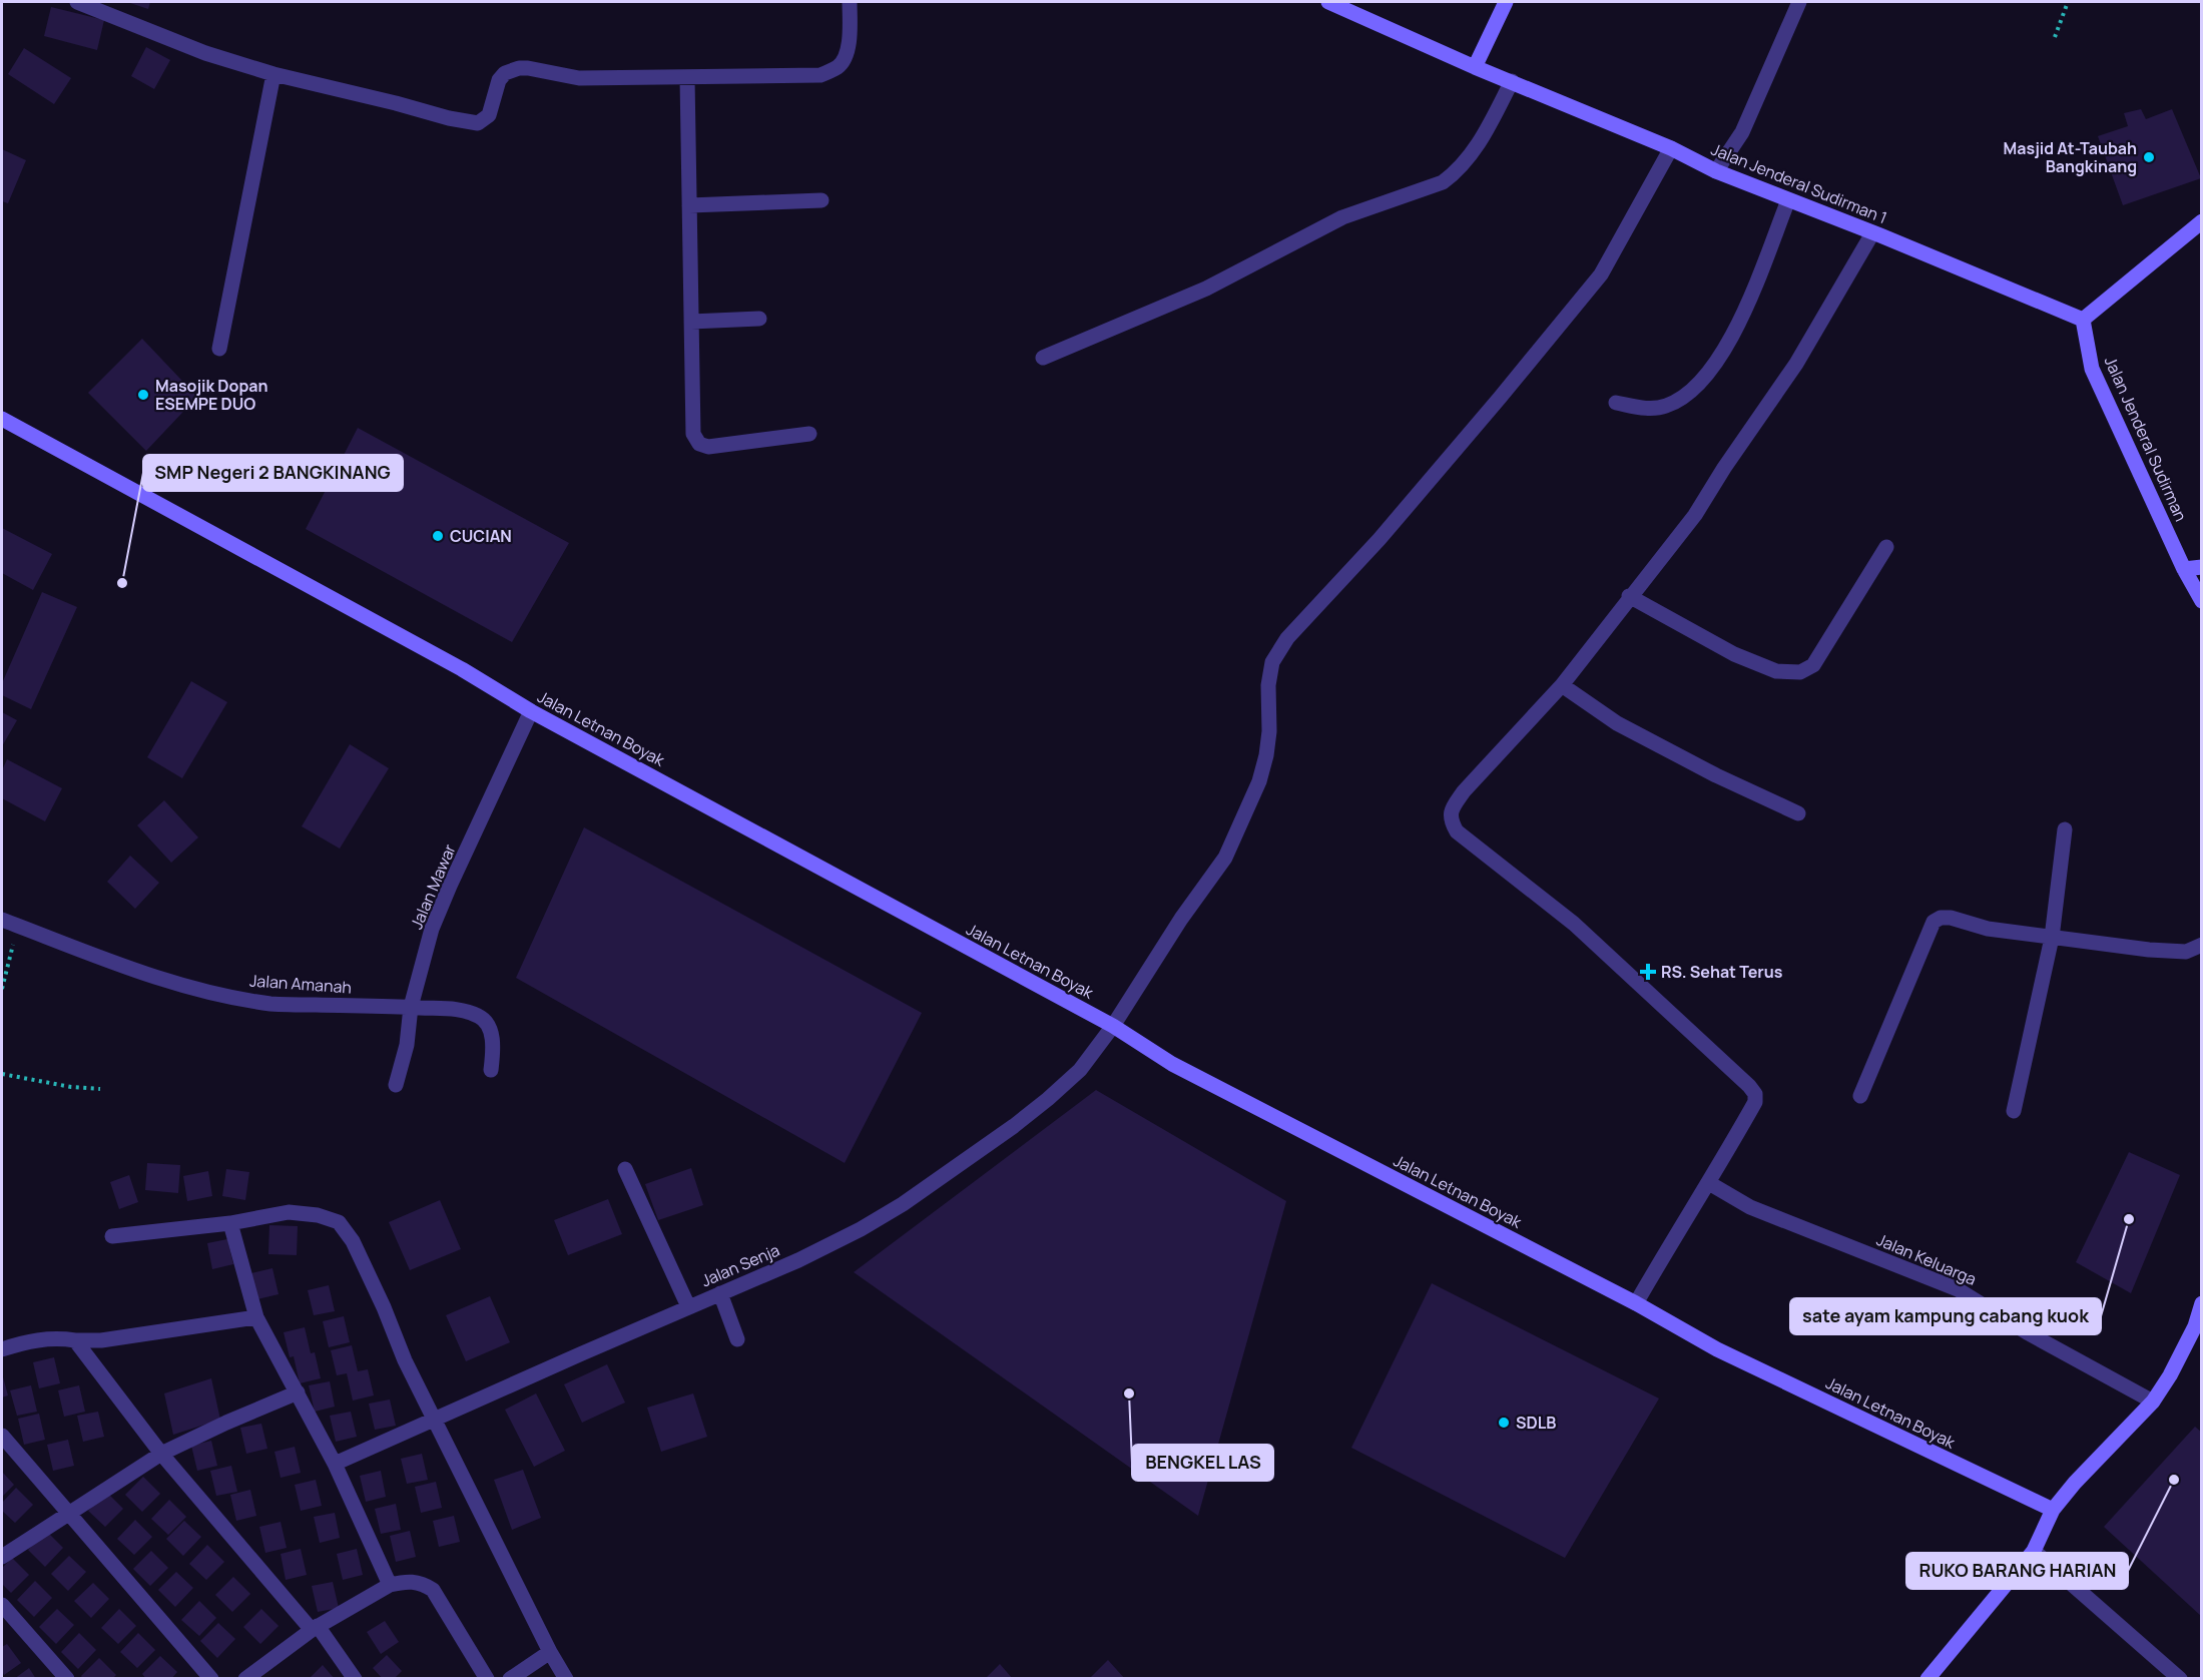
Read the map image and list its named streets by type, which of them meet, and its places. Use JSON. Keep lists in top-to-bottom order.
{
  "streets": {
    "street": [
      "Jalan Jenderal Sudirman 1",
      "Jalan Jenderal Sudirman",
      "Jalan Letnan Boyak",
      "Jalan Mawar",
      "Jalan Amanah",
      "Jalan Keluarga",
      "Jalan Senja"
    ]
  },
  "crossings": [
    ["Jalan Jenderal Sudirman 1", "Jalan Jenderal Sudirman"],
    ["Jalan Jenderal Sudirman 1", "Jalan Senja"],
    ["Jalan Letnan Boyak", "Jalan Mawar"],
    ["Jalan Letnan Boyak", "Jalan Senja"],
    ["Jalan Mawar", "Jalan Amanah"]
  ],
  "places": {
    "other": [
      "Masjid At-Taubah Bangkinang",
      "Masojik Dopan ESEMPE DUO",
      "CUCIAN",
      "SMP Negeri 2 BANGKINANG",
      "sate ayam kampung cabang kuok",
      "BENGKEL LAS",
      "SDLB",
      "RUKO BARANG HARIAN"
    ],
    "health": ["RS. Sehat Terus"]
  }
}
